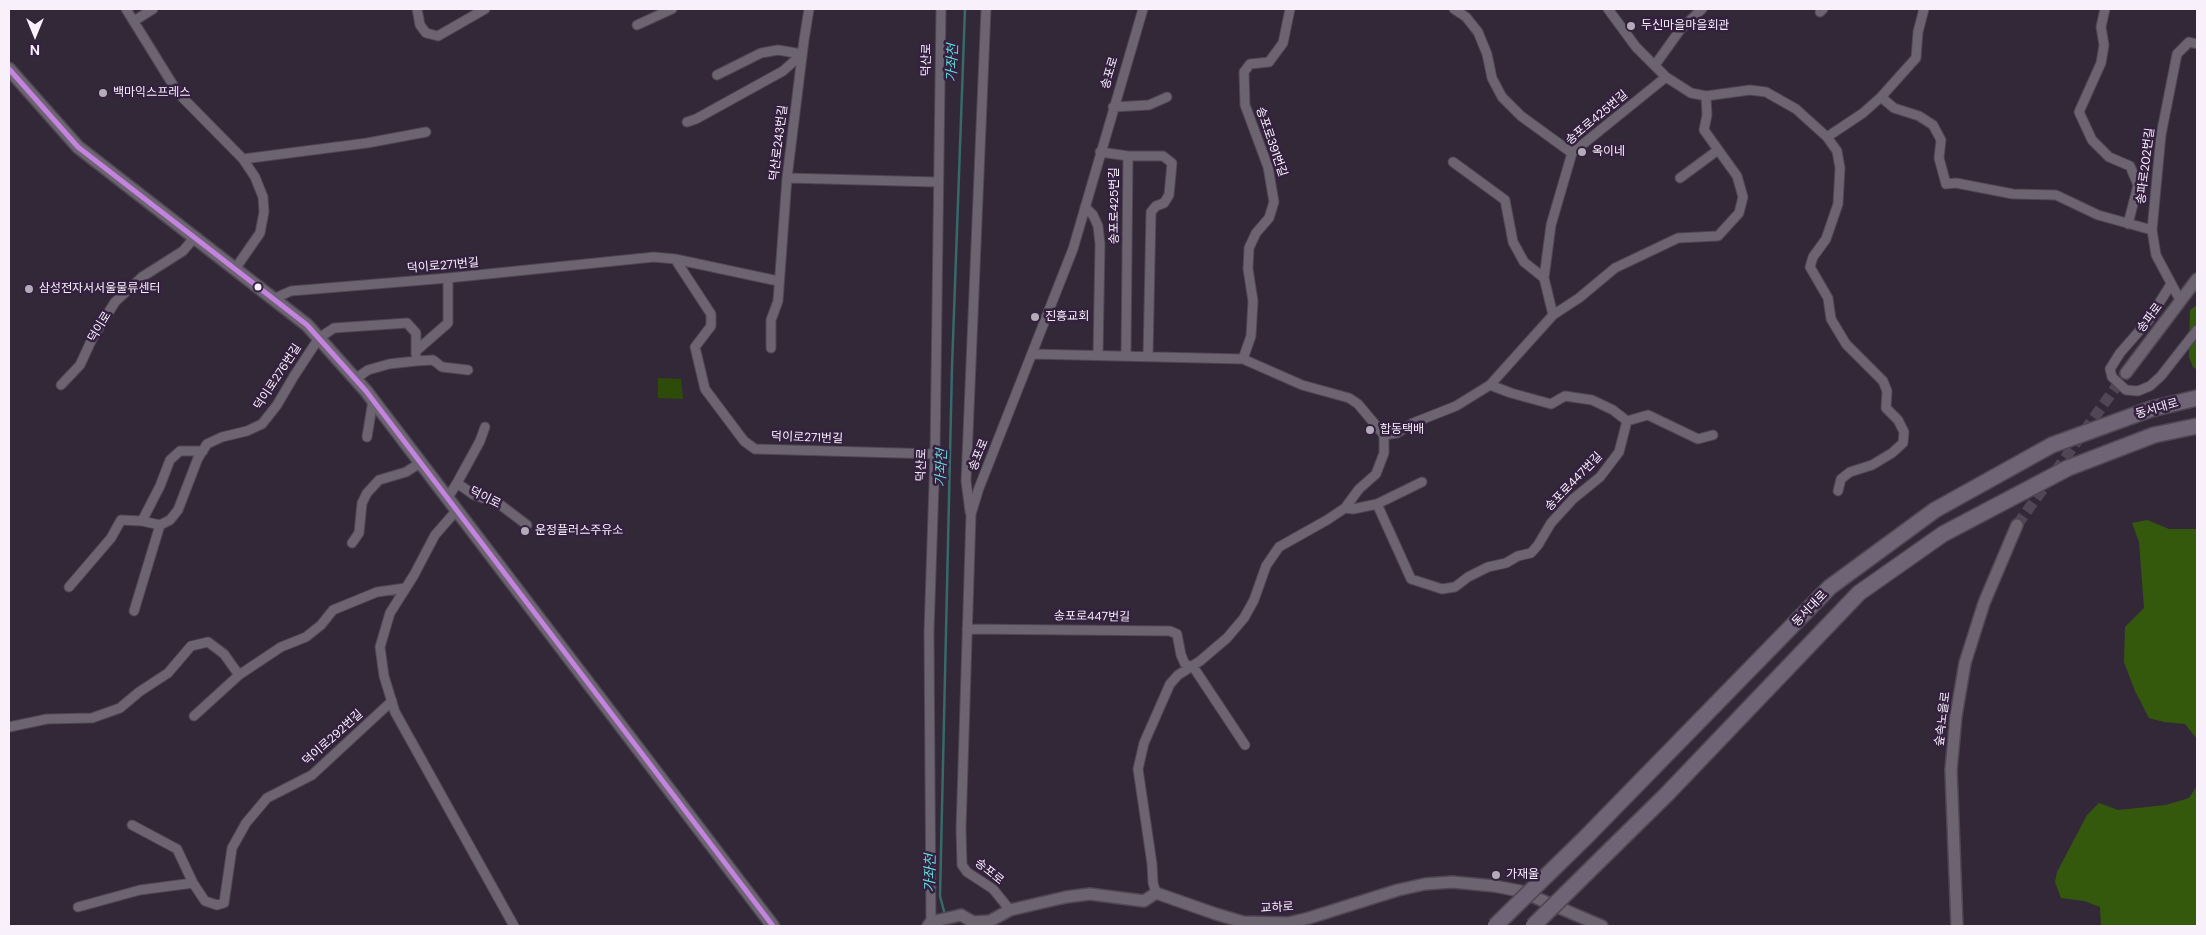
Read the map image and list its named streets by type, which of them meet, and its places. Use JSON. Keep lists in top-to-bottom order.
{
  "streets": {
    "highway": ["동서대로"],
    "main road": ["덕이로"],
    "street": [
      "덕산로",
      "송포로",
      "송포로425번길",
      "송포로391번길",
      "덕산로243번길",
      "송파로202번길",
      "덕이로271번길",
      "송파로",
      "덕이로276번길",
      "송포로447번길",
      "숲속노을로",
      "덕이로292번길",
      "교하로"
    ]
  },
  "crossings": [
    ["덕산로", "덕이로271번길"],
    ["송포로", "송포로447번길"],
    ["덕산로243번길", "덕이로271번길"],
    ["송파로202번길", "송파로"],
    ["덕이로271번길", "덕이로"],
    ["덕이로", "덕이로276번길"]
  ],
  "water": ["가좌천"],
  "places": [
    "두신마을마을회관",
    "백마익스프레스",
    "옥이네",
    "삼성전자서서울물류센터",
    "진흥교회",
    "합동택배",
    "운정플러스주유소",
    "가재울"
  ],
  "north": "bottom"
}
